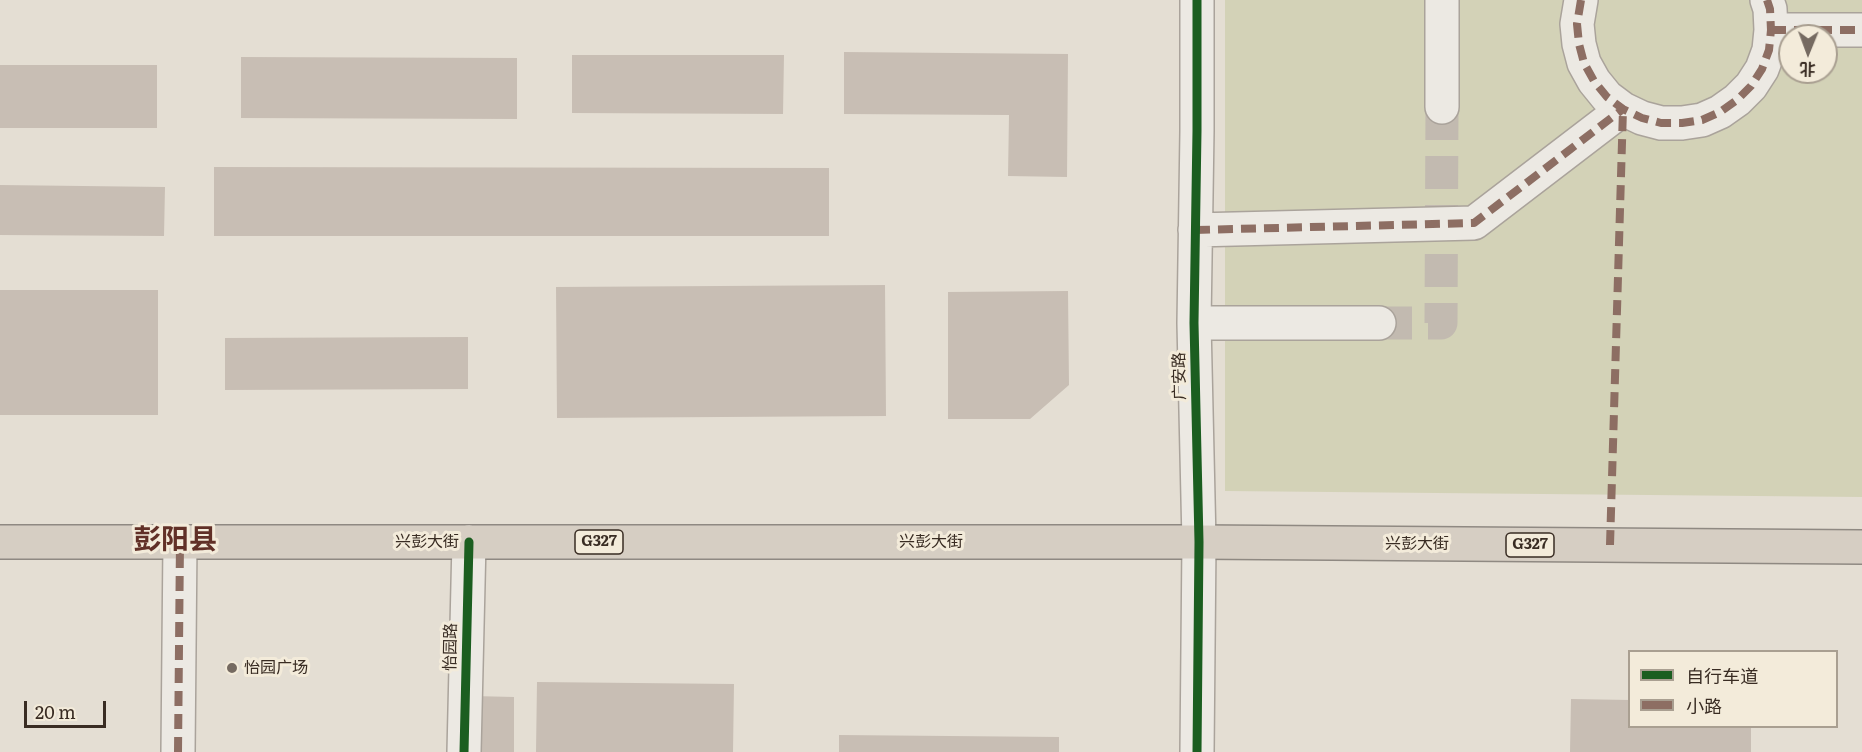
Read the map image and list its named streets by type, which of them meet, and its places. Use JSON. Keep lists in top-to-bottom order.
{
  "streets": {
    "highway": ["兴彭大街", "G327"],
    "street": ["广安路", "怡园路"]
  },
  "crossings": [
    ["广安路", "兴彭大街"],
    ["兴彭大街", "怡园路"]
  ],
  "districts": ["彭阳县"],
  "places": ["怡园广场"],
  "legend": ["自行车道", "小路"],
  "scale_bar": "20 m",
  "north": "bottom"
}
